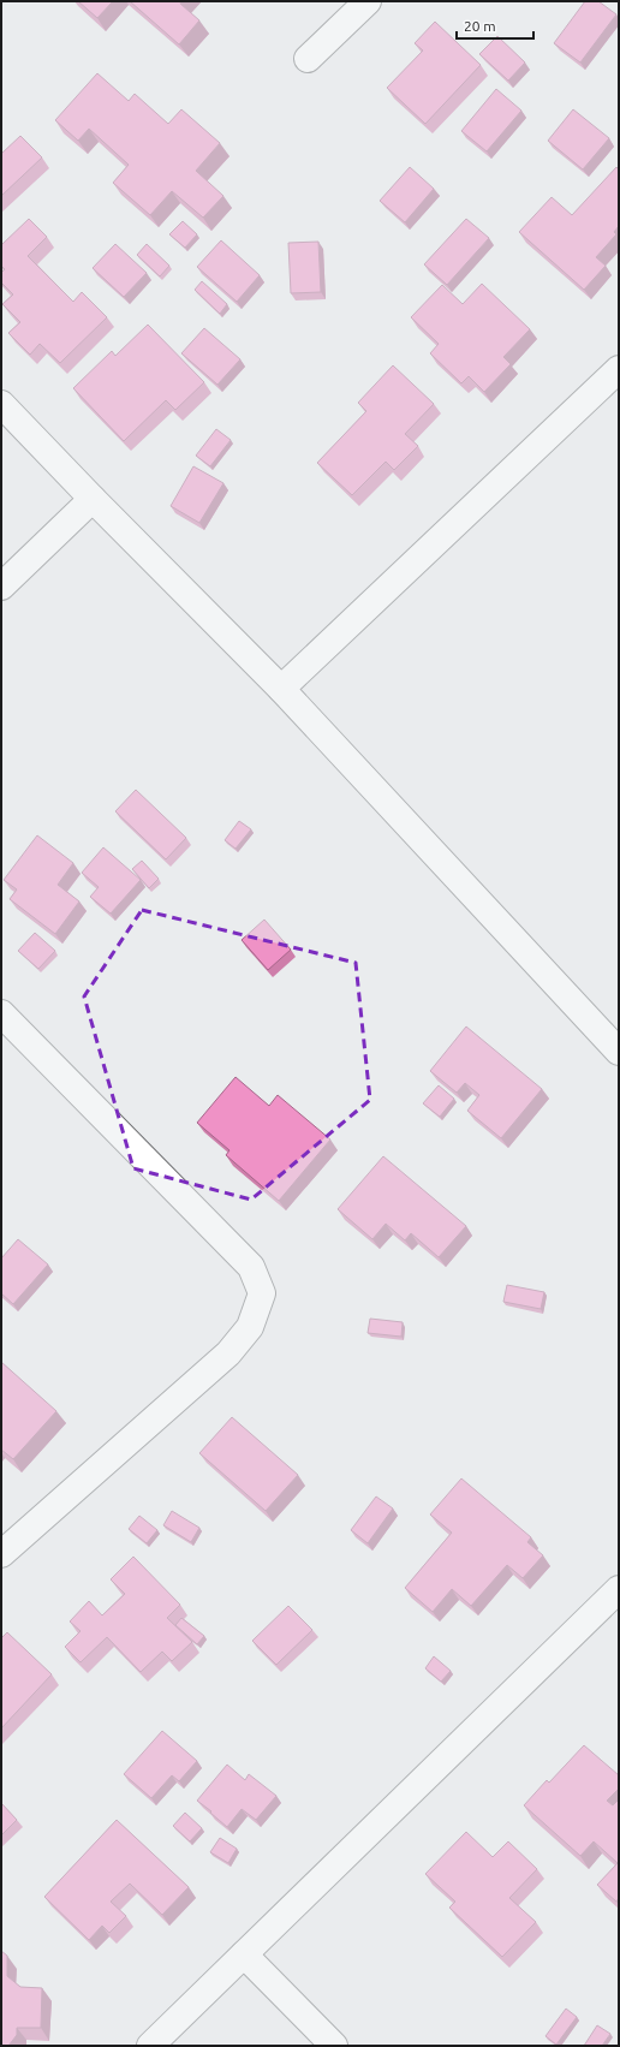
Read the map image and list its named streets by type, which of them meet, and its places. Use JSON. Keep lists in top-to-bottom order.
{
  "scale_bar": "20 m"
}
